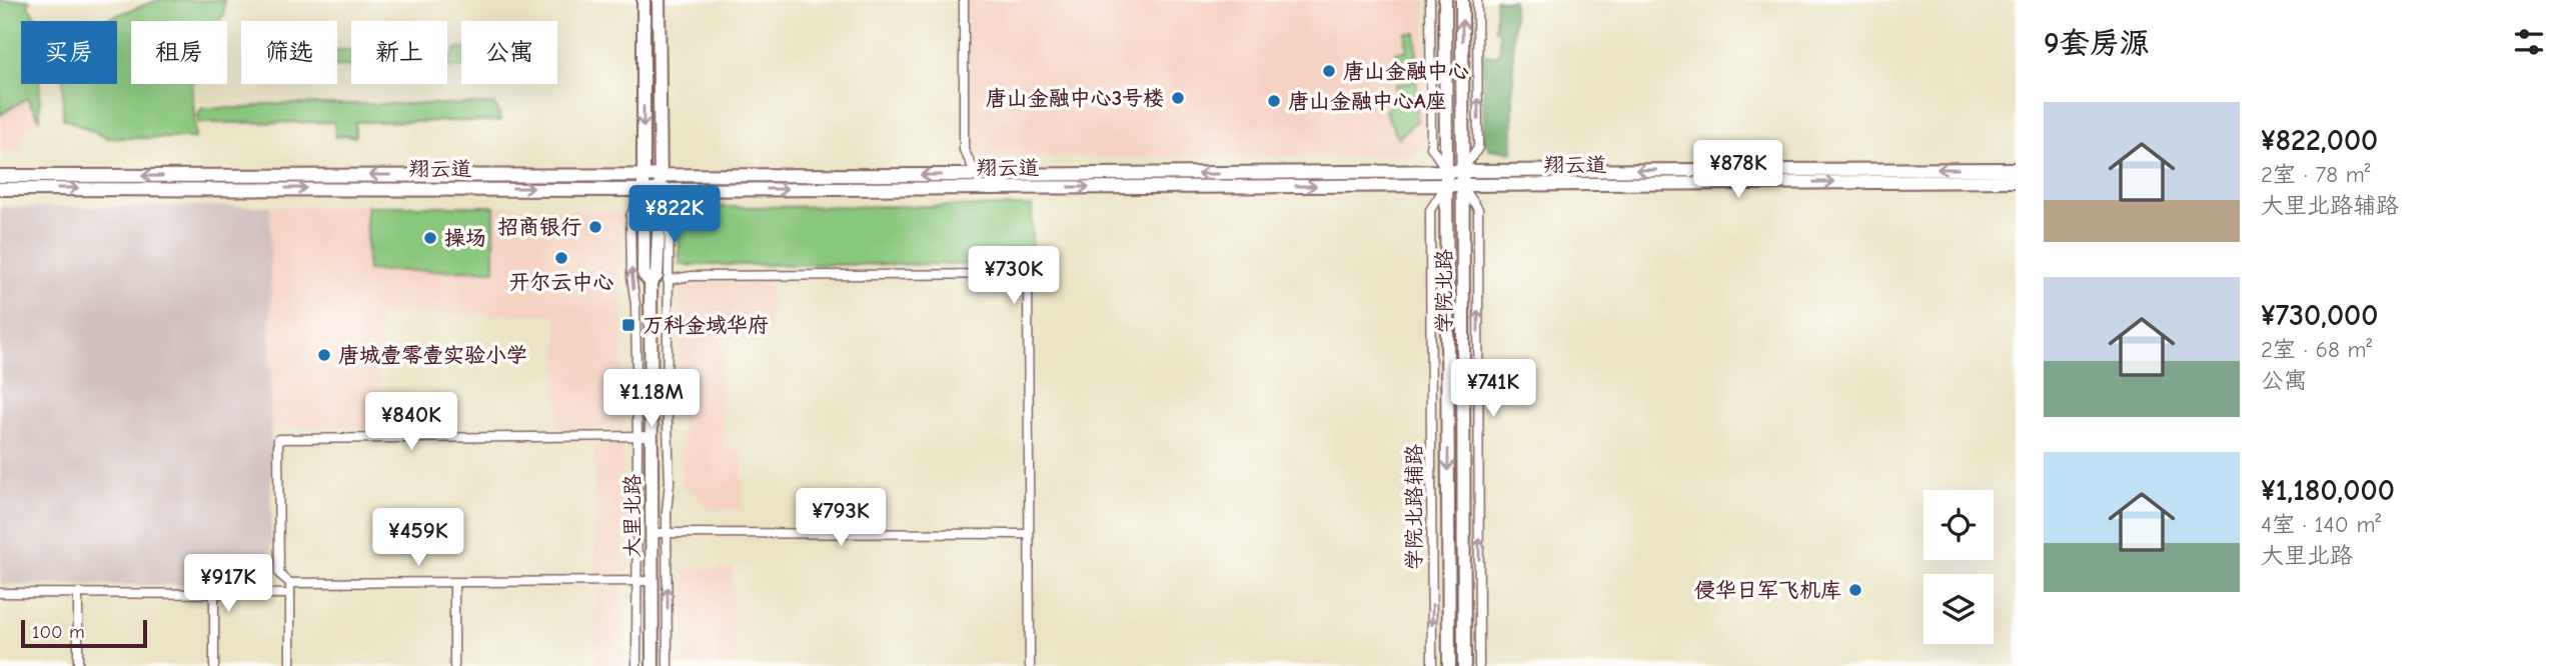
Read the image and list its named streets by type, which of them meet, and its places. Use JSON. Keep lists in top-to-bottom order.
{
  "streets": {
    "main road": ["翔云道", "学院北路", "大里北路"],
    "street": ["学院北路辅路"]
  },
  "crossings": [
    ["翔云道", "学院北路"],
    ["翔云道", "学院北路辅路"],
    ["翔云道", "大里北路"],
    ["学院北路", "学院北路辅路"]
  ],
  "places": {
    "other": [
      "唐山金融中心",
      "唐山金融中心3号楼",
      "唐山金融中心A座",
      "招商银行",
      "操场",
      "开尔云中心",
      "唐城壹零壹实验小学",
      "侵华日军飞机库"
    ],
    "transit": ["万科金域华府"]
  },
  "scale_bar": "100 m",
  "page": {
    "heading": "9套房源",
    "chip": [
      "买房",
      "租房",
      "筛选",
      "新上",
      "公寓"
    ],
    "list": [
      {
        "name": "¥822,000",
        "note": "2室 · 78 m² · 大里北路辅路"
      },
      {
        "name": "¥730,000",
        "note": "2室 · 68 m² · 公寓"
      },
      {
        "name": "¥1,180,000",
        "note": "4室 · 140 m² · 大里北路"
      }
    ],
    "price": [
      "¥878K",
      "¥822K",
      "¥730K",
      "¥741K",
      "¥1.18M",
      "¥840K",
      "¥793K",
      "¥459K",
      "¥917K"
    ],
    "scale": "100 m"
  }
}
